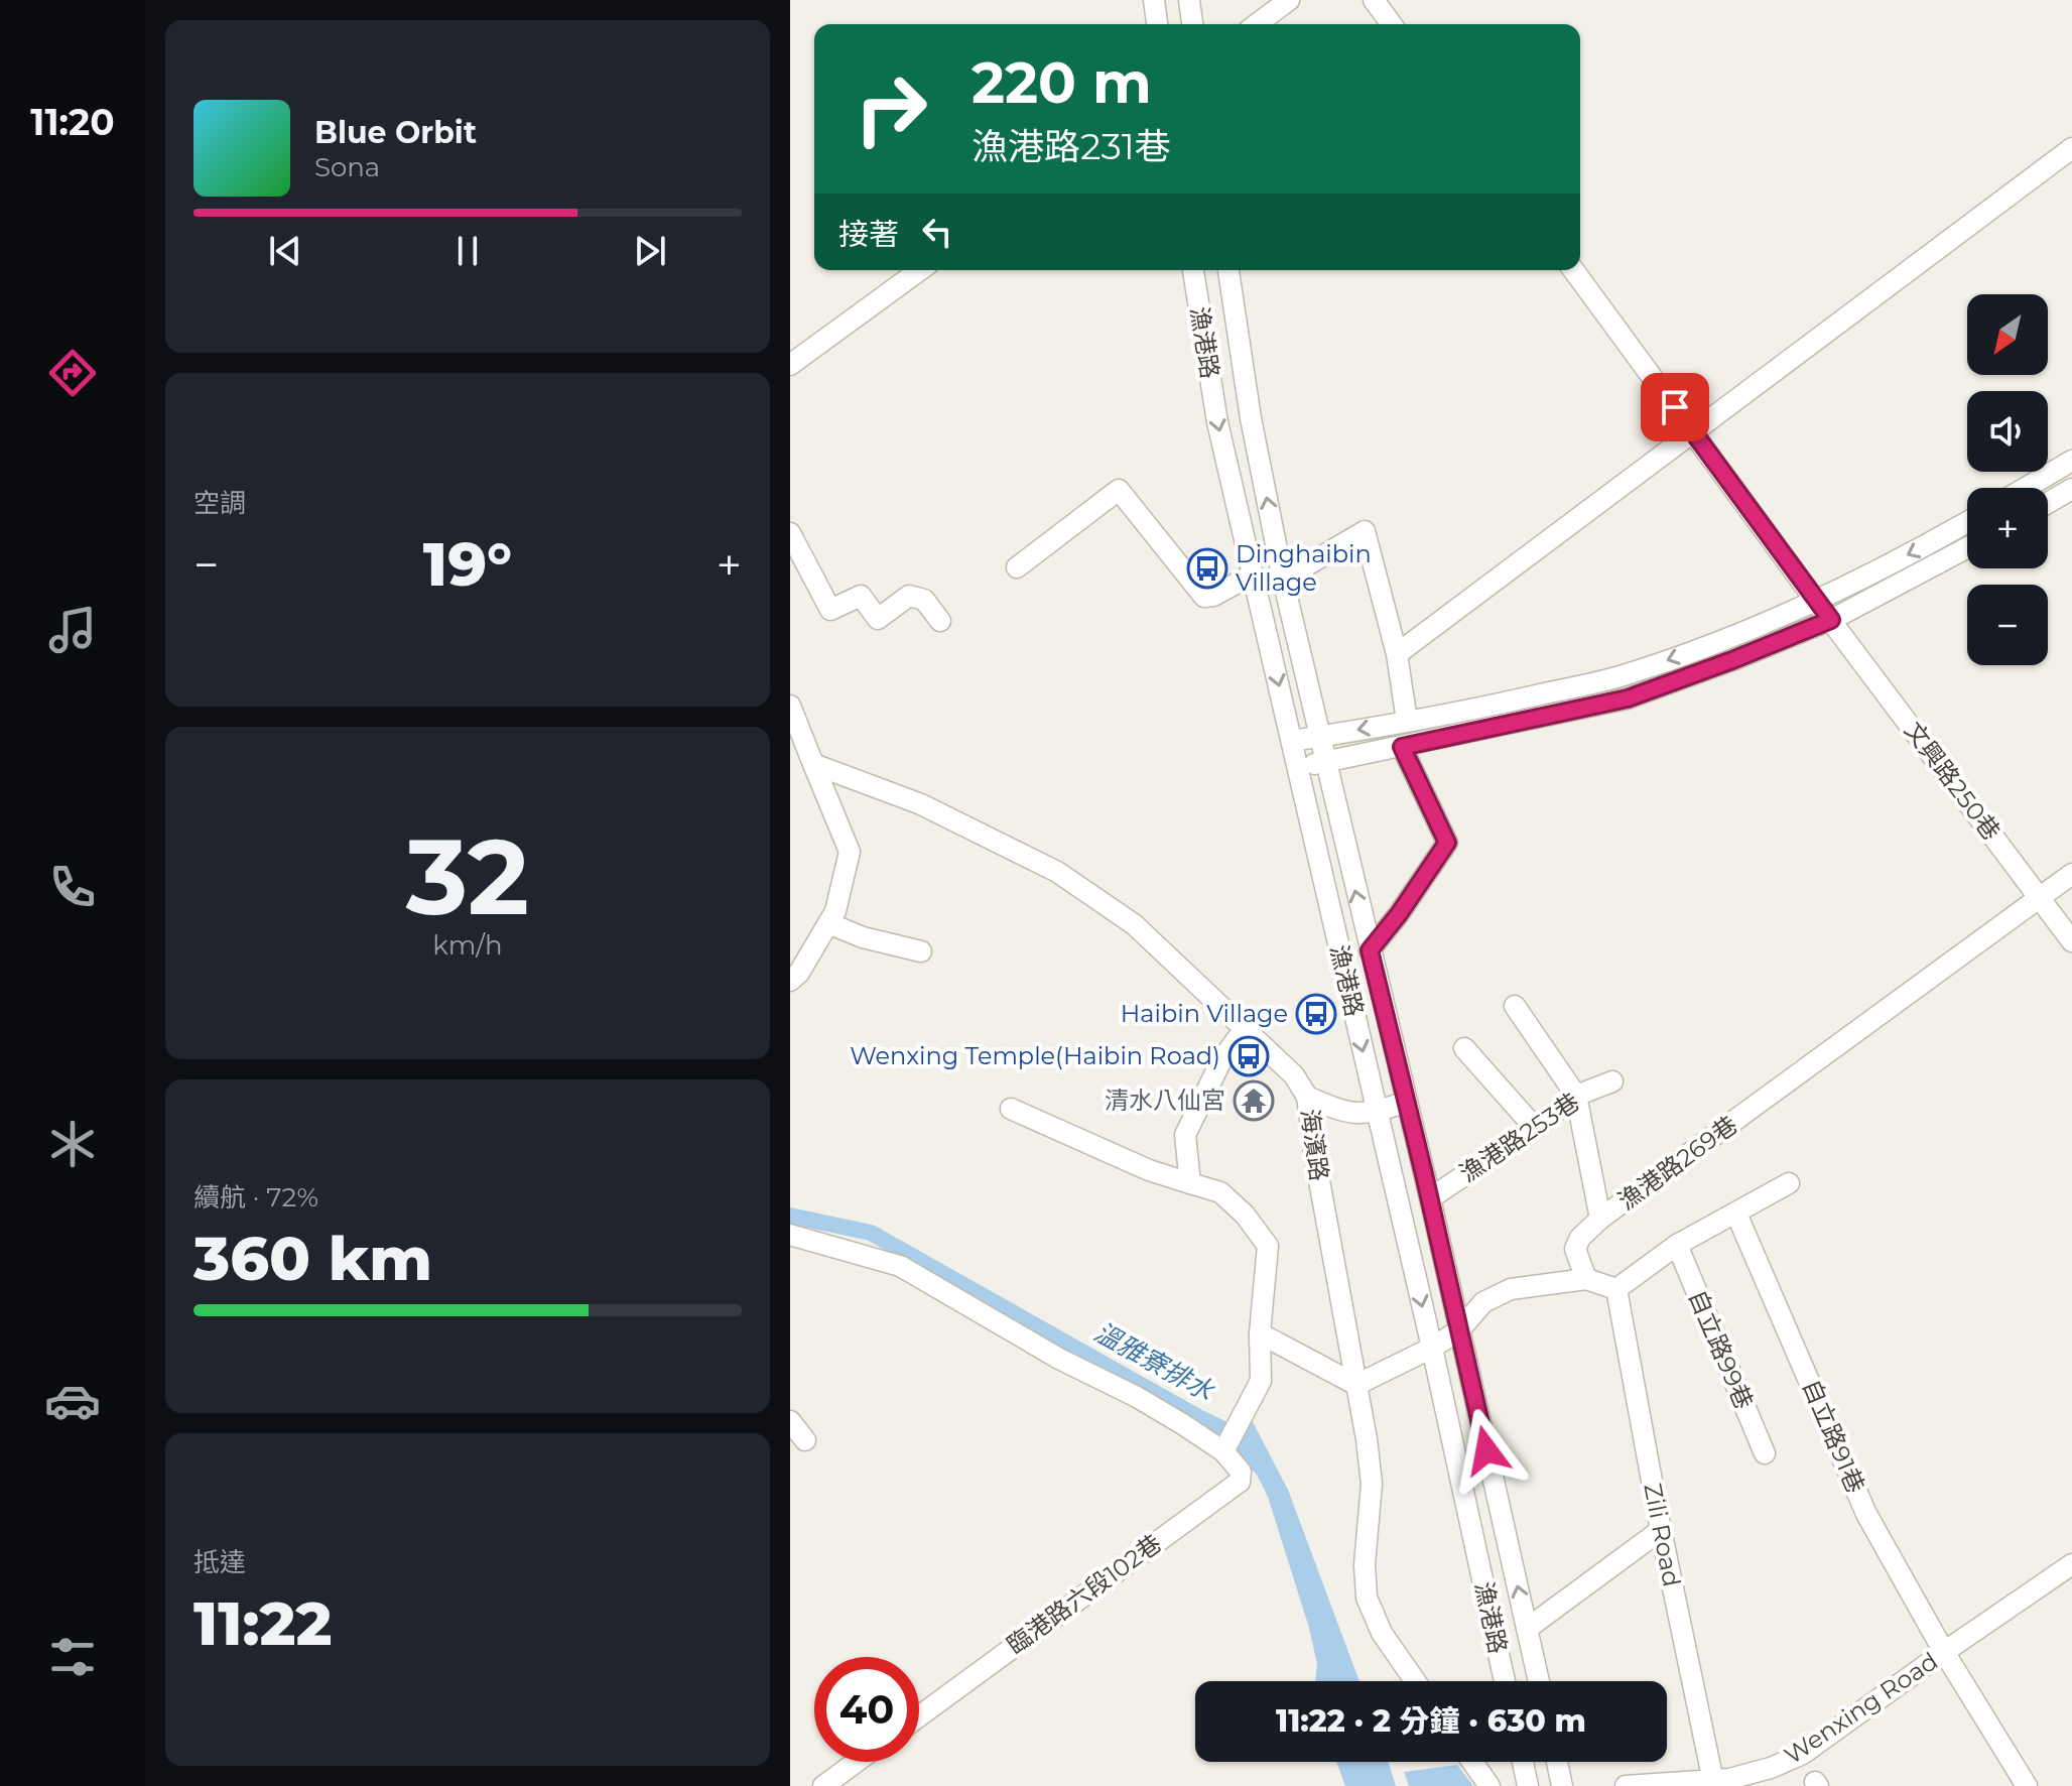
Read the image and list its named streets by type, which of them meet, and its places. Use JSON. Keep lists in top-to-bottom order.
{
  "streets": {
    "street": [
      "漁港路",
      "文興路250巷",
      "漁港路253巷",
      "海濱路",
      "漁港路269巷",
      "自立路99巷",
      "自立路91巷",
      "Zili Road",
      "臨港路六段102巷",
      "Wenxing Road"
    ]
  },
  "crossings": [
    ["漁港路", "漁港路253巷"],
    ["文興路250巷", "漁港路269巷"],
    ["漁港路253巷", "漁港路269巷"],
    ["自立路91巷", "Wenxing Road"],
    ["Zili Road", "Wenxing Road"]
  ],
  "water": ["溫雅寮排水"],
  "places": {
    "bus stop": ["Dinghaibin Village", "Haibin Village", "Wenxing Temple(Haibin Road)"],
    "temple": ["清水八仙宮"]
  },
  "north": "bottom left",
  "page": {
    "tabs": "11:20",
    "turn": ["220 m", "漁港路231巷"],
    "song": ["Blue Orbit", "Sona"],
    "then": "接著",
    "map_buttons": ["+", "−"],
    "tile": [
      "空調",
      ["32", "km/h"],
      ["續航 · 72%", "360 km"],
      ["抵達", "11:22"]
    ],
    "heat": ["−", "19°", "+"],
    "limit": "40",
    "trip": "11:22 · 2 分鐘 · 630 m"
  }
}
